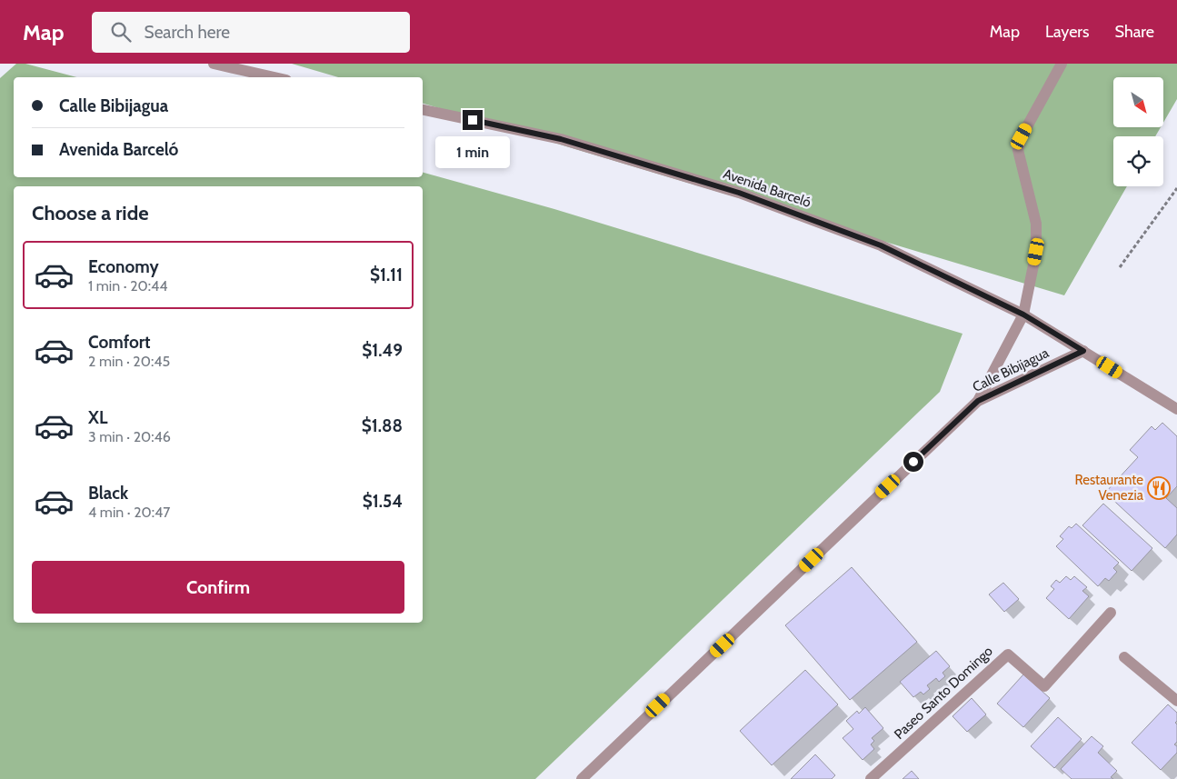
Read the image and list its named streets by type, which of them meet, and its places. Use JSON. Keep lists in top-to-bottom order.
{
  "streets": {
    "street": ["Avenida Barceló", "Calle Bibijagua", "Paseo Santo Domingo"]
  },
  "crossings": [
    ["Avenida Barceló", "Calle Bibijagua"]
  ],
  "places": {
    "restaurant": ["Restaurante Venezia"]
  },
  "north": "bottom right",
  "page": {
    "header": "Map",
    "search": "Search here",
    "nav": ["Map", "Layers", "Share"],
    "banner": ["Calle Bibijagua", "Avenida Barceló"],
    "bubble": "1 min",
    "heading": "Choose a ride",
    "list": [
      {
        "name": "Economy",
        "note": "1 min · 20:44",
        "value": "$1.11"
      },
      {
        "name": "Comfort",
        "note": "2 min · 20:45",
        "value": "$1.49"
      },
      {
        "name": "XL",
        "note": "3 min · 20:46",
        "value": "$1.88"
      },
      {
        "name": "Black",
        "note": "4 min · 20:47",
        "value": "$1.54"
      }
    ],
    "buttons": "Confirm"
  }
}
